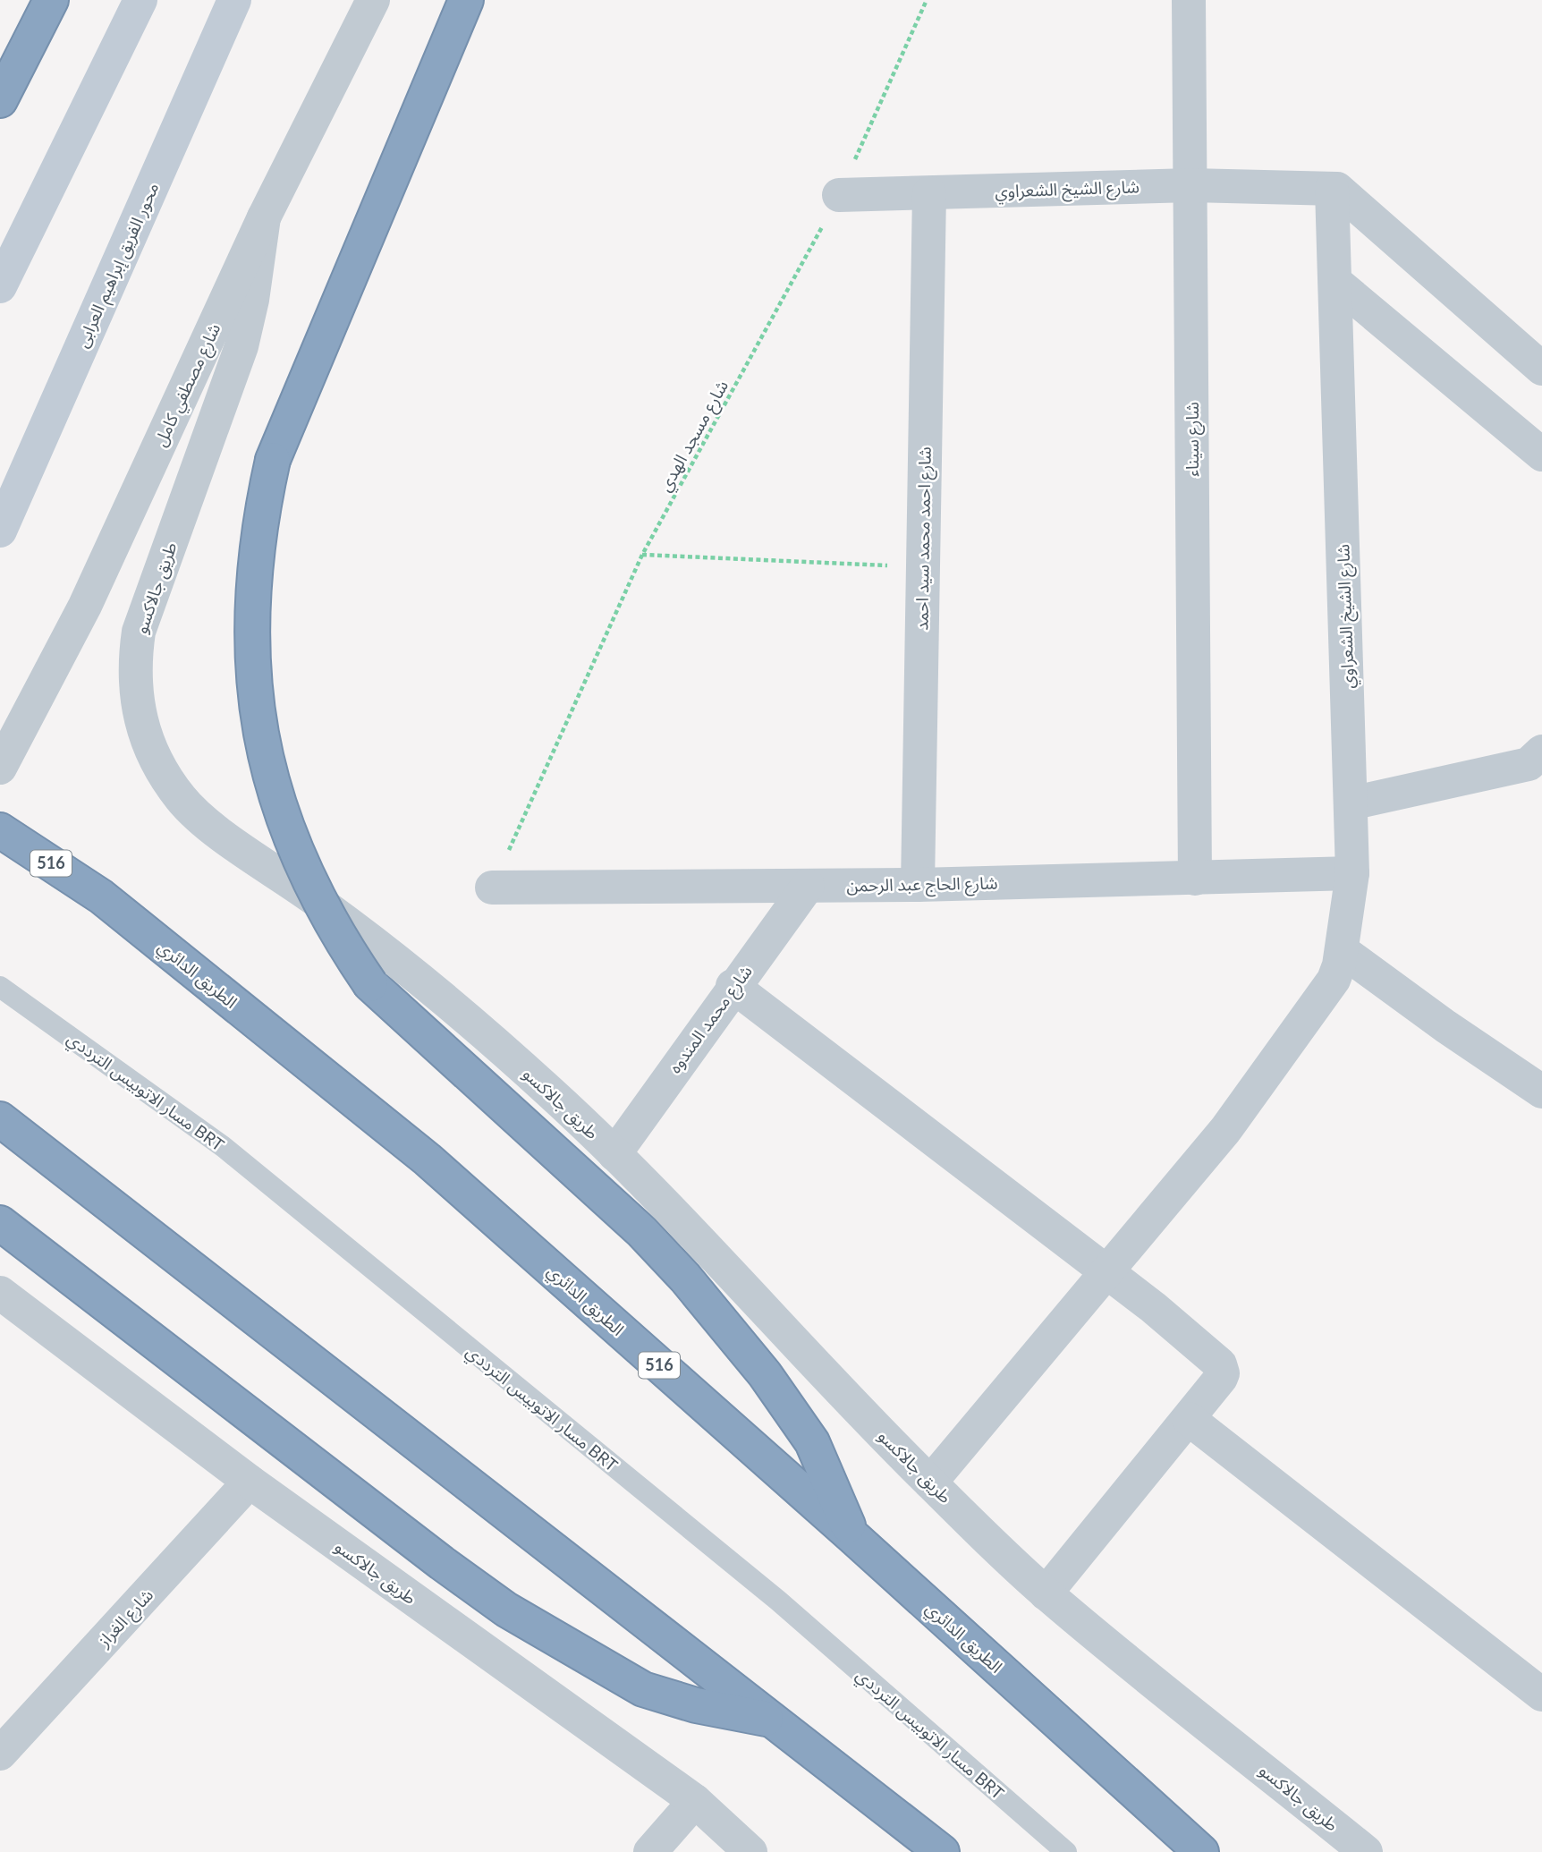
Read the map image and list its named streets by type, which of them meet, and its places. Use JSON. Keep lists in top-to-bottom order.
{
  "streets": {
    "highway": ["516", "الطريق الدائري"],
    "main road": ["محور الفريق إبراهيم العرابى"],
    "street": [
      "شارع الشيخ الشعراوي",
      "شارع مصطفي كامل",
      "شارع سيناء",
      "شارع احمد محمد سيد احمد",
      "طريق جالاكسو",
      "شارع الحاج عبد الرحمن",
      "شارع محمد المندوه",
      "شارع الغراز"
    ],
    "lane": ["مسار الاتوبيس الترددي BRT"],
    "path": ["شارع مسجد الهدي"]
  },
  "crossings": [
    ["شارع الشيخ الشعراوي", "شارع مسجد الهدي"],
    ["شارع الشيخ الشعراوي", "شارع سيناء"],
    ["شارع الشيخ الشعراوي", "شارع احمد محمد سيد احمد"],
    ["شارع الشيخ الشعراوي", "طريق جالاكسو"],
    ["شارع الشيخ الشعراوي", "شارع الحاج عبد الرحمن"],
    ["شارع مصطفي كامل", "طريق جالاكسو"],
    ["شارع مسجد الهدي", "شارع الحاج عبد الرحمن"],
    ["شارع سيناء", "شارع الحاج عبد الرحمن"],
    ["شارع احمد محمد سيد احمد", "شارع الحاج عبد الرحمن"],
    ["طريق جالاكسو", "شارع محمد المندوه"],
    ["طريق جالاكسو", "شارع الغراز"],
    ["شارع الحاج عبد الرحمن", "شارع محمد المندوه"]
  ]
}
